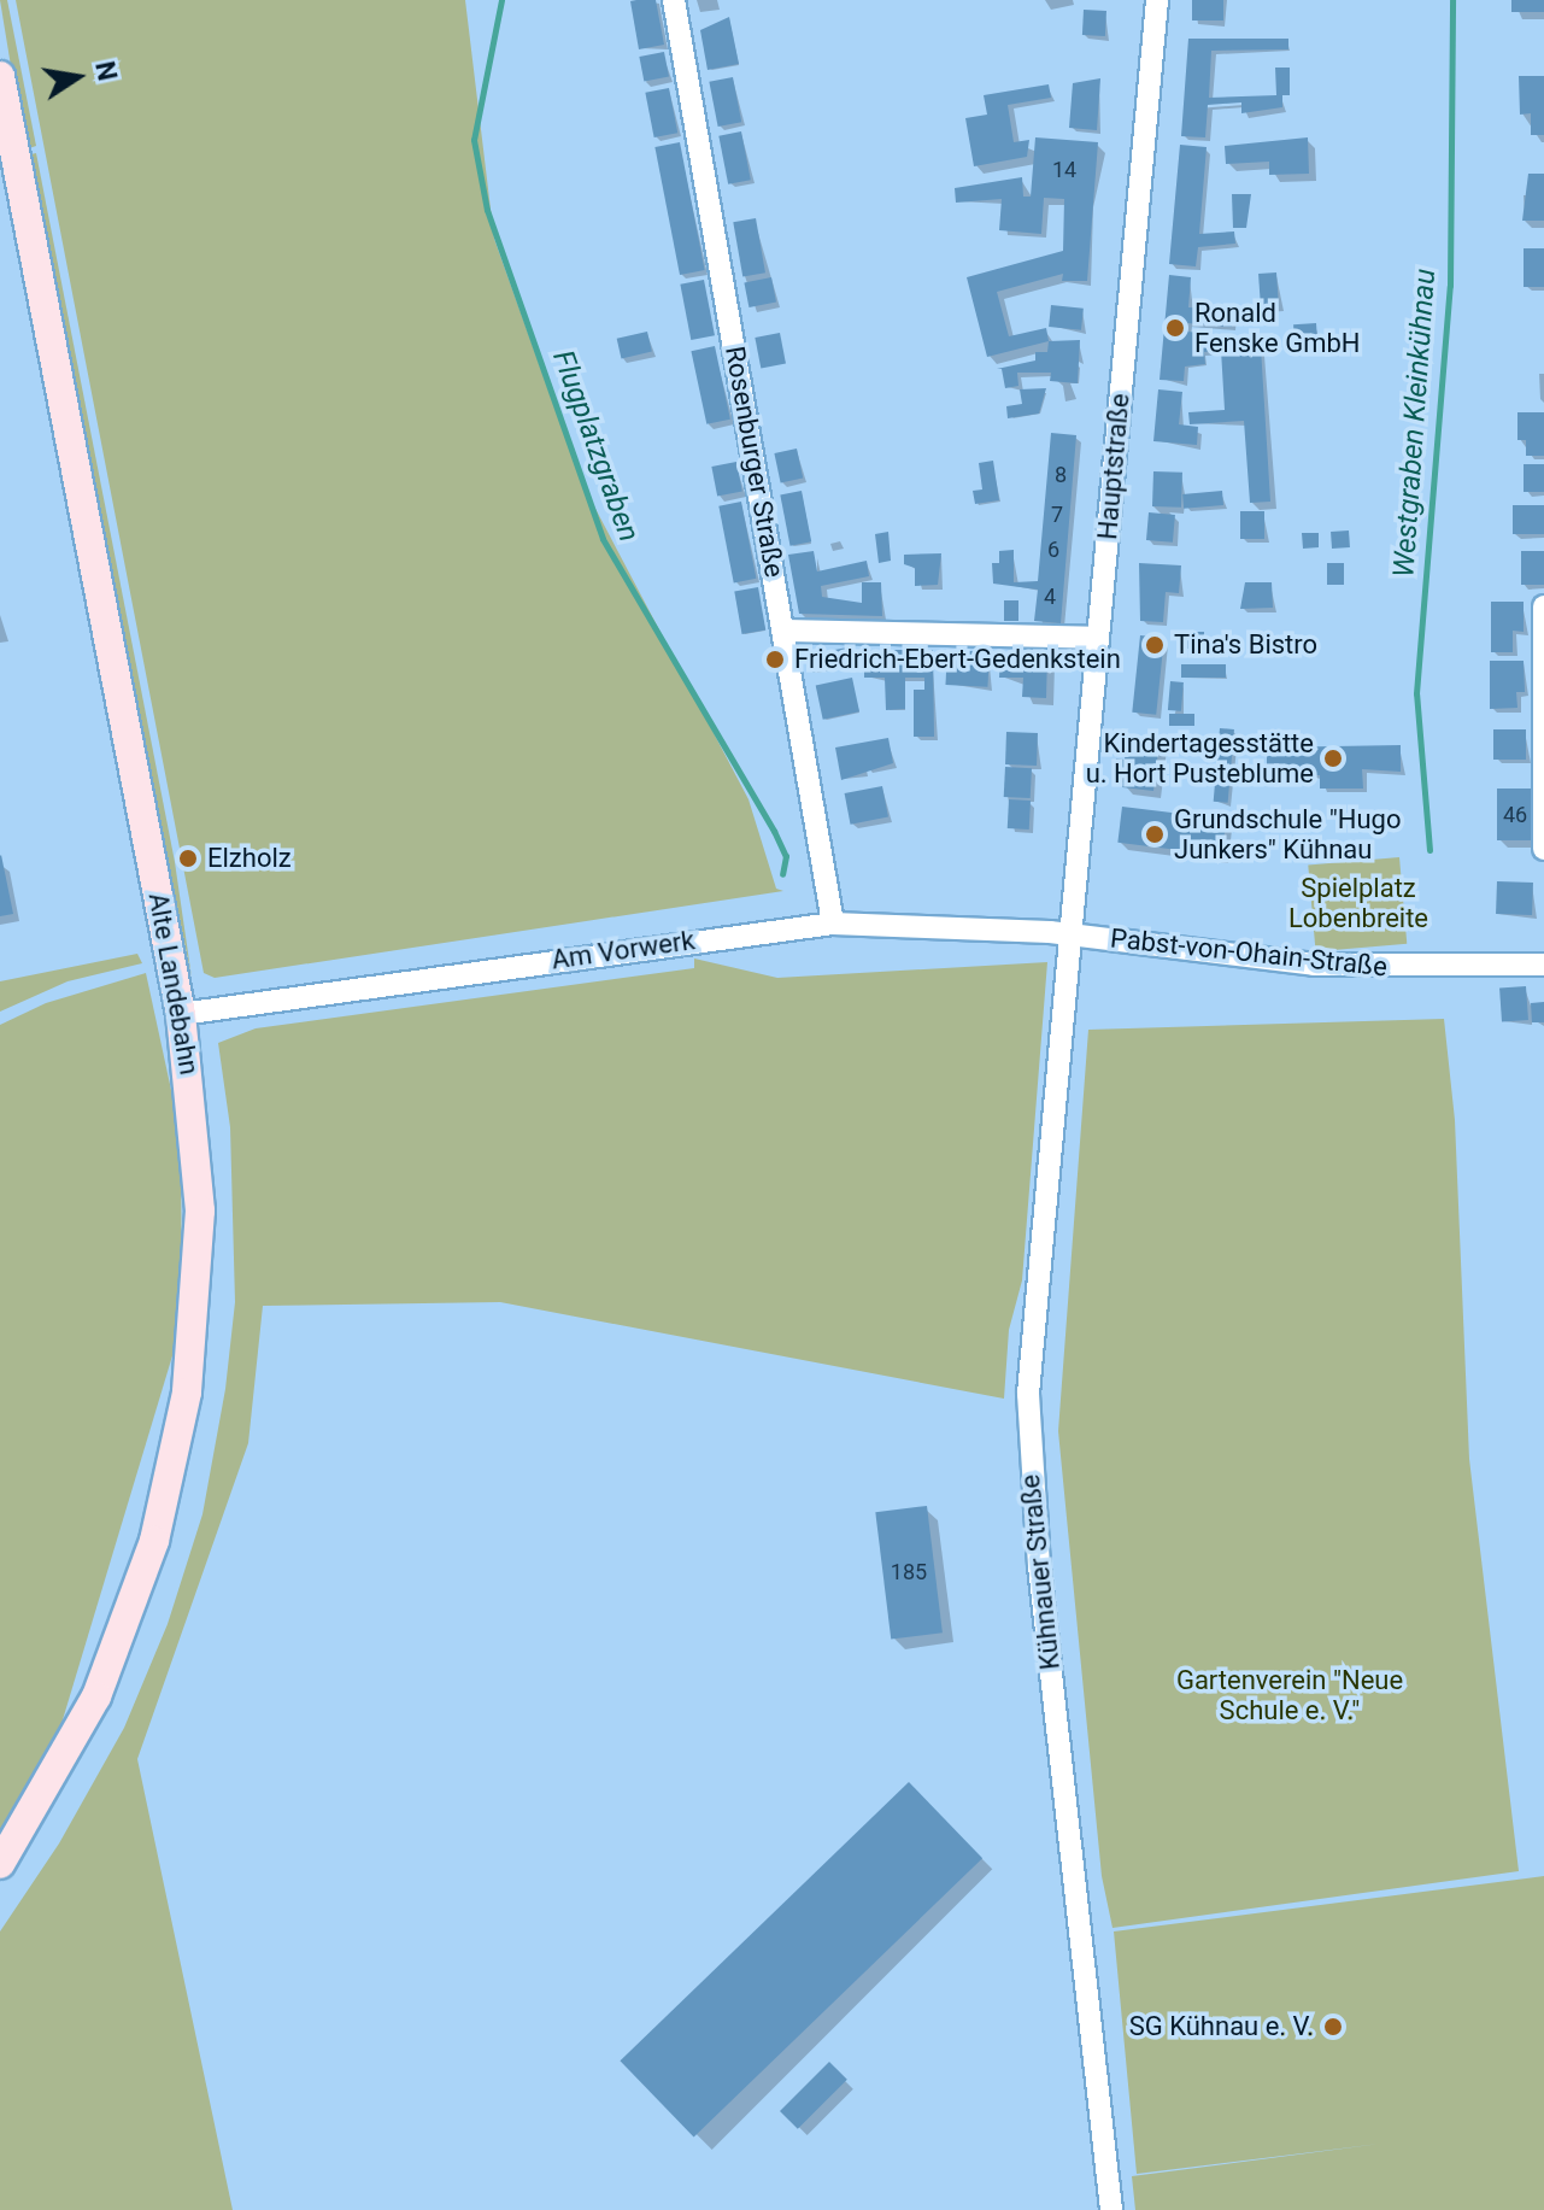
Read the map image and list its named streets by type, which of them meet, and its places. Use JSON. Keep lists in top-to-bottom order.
{
  "streets": {
    "main road": ["Alte Landebahn"],
    "street": [
      "Rosenburger Straße",
      "Hauptstraße",
      "Am Vorwerk",
      "Pabst-von-Ohain-Straße",
      "Kühnauer Straße"
    ]
  },
  "crossings": [
    ["Rosenburger Straße", "Am Vorwerk"],
    ["Hauptstraße", "Am Vorwerk"],
    ["Hauptstraße", "Pabst-von-Ohain-Straße"],
    ["Hauptstraße", "Kühnauer Straße"],
    ["Am Vorwerk", "Pabst-von-Ohain-Straße"],
    ["Am Vorwerk", "Alte Landebahn"],
    ["Am Vorwerk", "Kühnauer Straße"],
    ["Pabst-von-Ohain-Straße", "Kühnauer Straße"]
  ],
  "water": ["Westgraben Kleinkühnau", "Flugplatzgraben"],
  "parks": ["Spielplatz Lobenbreite", "Gartenverein \"Neue Schule e. V.\""],
  "places": [
    "Ronald Fenske GmbH",
    "Tina's Bistro",
    "Friedrich-Ebert-Gedenkstein",
    "Kindertagesstätte u. Hort Pusteblume",
    "Grundschule \"Hugo Junkers\" Kühnau",
    "Elzholz",
    "SG Kühnau e. V."
  ],
  "house_numbers": [
    "14",
    "8",
    "7",
    "6",
    "4",
    "46",
    "185"
  ],
  "north": "right"
}
